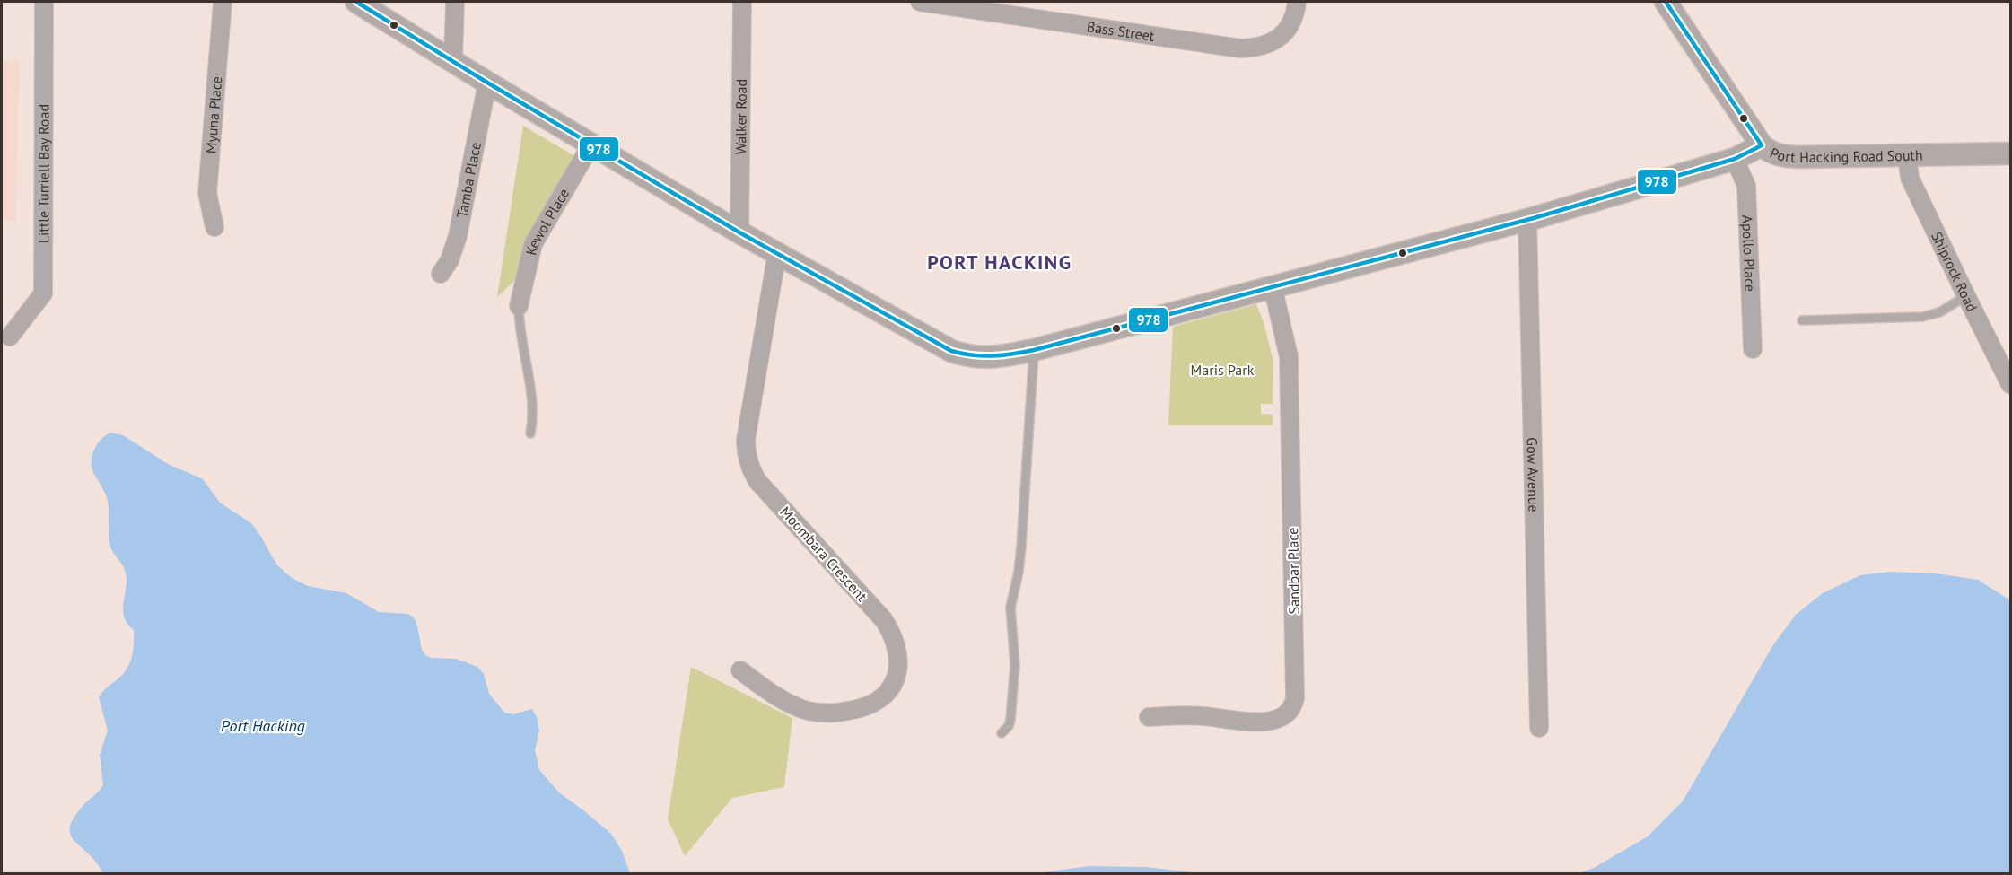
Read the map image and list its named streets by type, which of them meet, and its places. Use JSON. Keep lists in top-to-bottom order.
{
  "streets": {
    "street": [
      "Bass Street",
      "Myuna Place",
      "Walker Road",
      "Port Hacking Road South",
      "Little Turriell Bay Road",
      "Tamba Place",
      "Kewol Place",
      "Apollo Place",
      "Shiprock Road",
      "Gow Avenue",
      "Moombara Crescent",
      "Sandbar Place"
    ]
  },
  "crossings": [
    ["Port Hacking Road South", "Shiprock Road"]
  ],
  "districts": ["PORT HACKING"],
  "water": ["Port Hacking"],
  "parks": ["Maris Park"],
  "lines": ["transit line 978"]
}
